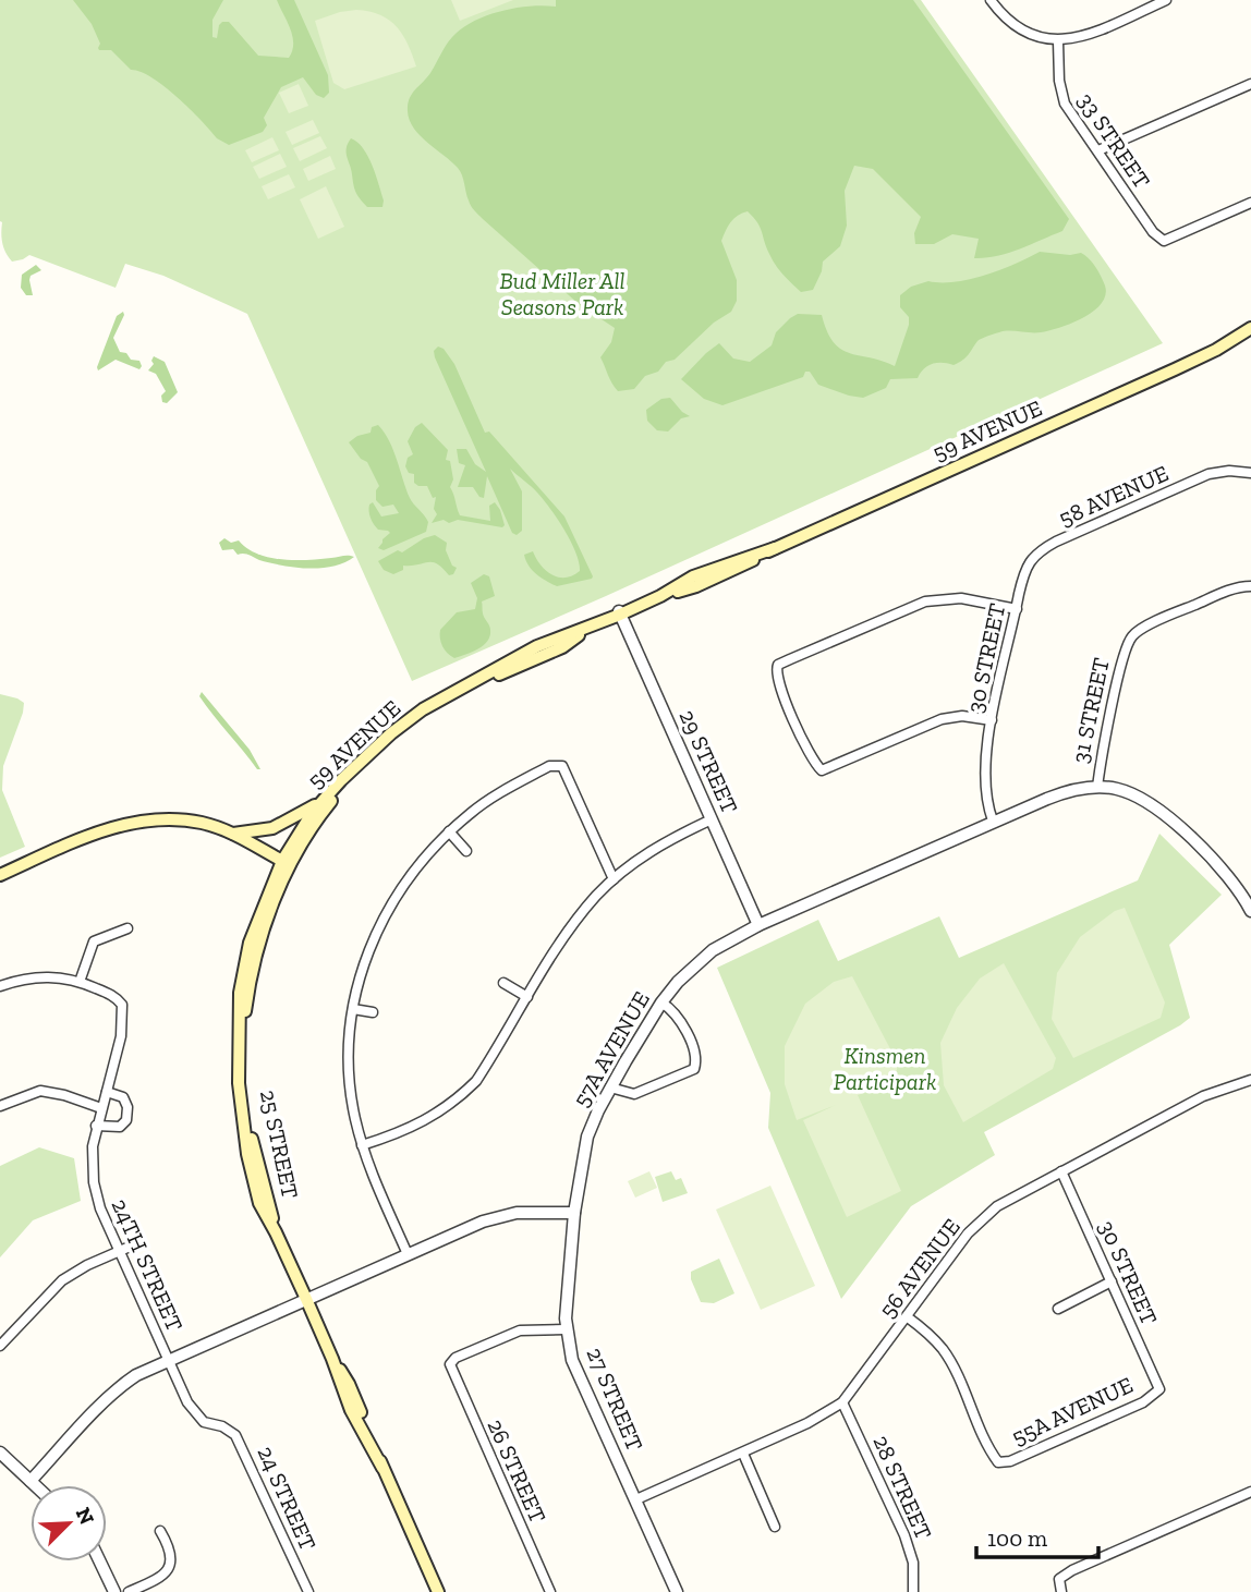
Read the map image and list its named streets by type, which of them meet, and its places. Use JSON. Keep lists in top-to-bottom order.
{
  "streets": {
    "main road": ["59 AVENUE", "25 STREET"],
    "street": [
      "33 STREET",
      "58 AVENUE",
      "30 STREET",
      "31 STREET",
      "29 STREET",
      "57A AVENUE",
      "24TH STREET",
      "56 AVENUE",
      "27 STREET",
      "55A AVENUE",
      "26 STREET",
      "28 STREET",
      "24 STREET"
    ]
  },
  "crossings": [
    ["59 AVENUE", "29 STREET"],
    ["59 AVENUE", "25 STREET"],
    ["58 AVENUE", "30 STREET"],
    ["30 STREET", "57A AVENUE"],
    ["30 STREET", "56 AVENUE"],
    ["30 STREET", "55A AVENUE"],
    ["31 STREET", "57A AVENUE"],
    ["29 STREET", "57A AVENUE"],
    ["57A AVENUE", "27 STREET"],
    ["24TH STREET", "24 STREET"],
    ["56 AVENUE", "27 STREET"],
    ["56 AVENUE", "55A AVENUE"],
    ["56 AVENUE", "28 STREET"],
    ["27 STREET", "26 STREET"]
  ],
  "parks": ["Bud Miller All Seasons Park", "Kinsmen Participark"],
  "scale_bar": "100 m",
  "north": "top right"
}
